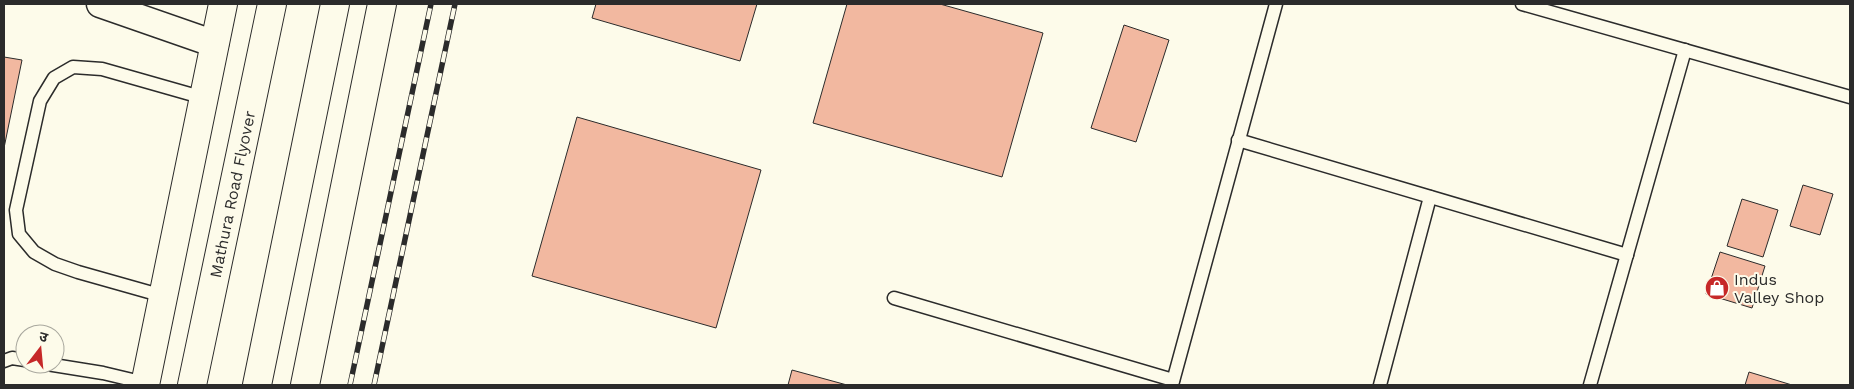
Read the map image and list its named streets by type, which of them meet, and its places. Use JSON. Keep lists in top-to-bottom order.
{
  "streets": {
    "main road": ["Mathura Road Flyover"]
  },
  "places": {
    "shop": ["Indus Valley Shop"]
  },
  "north": "top"
}
